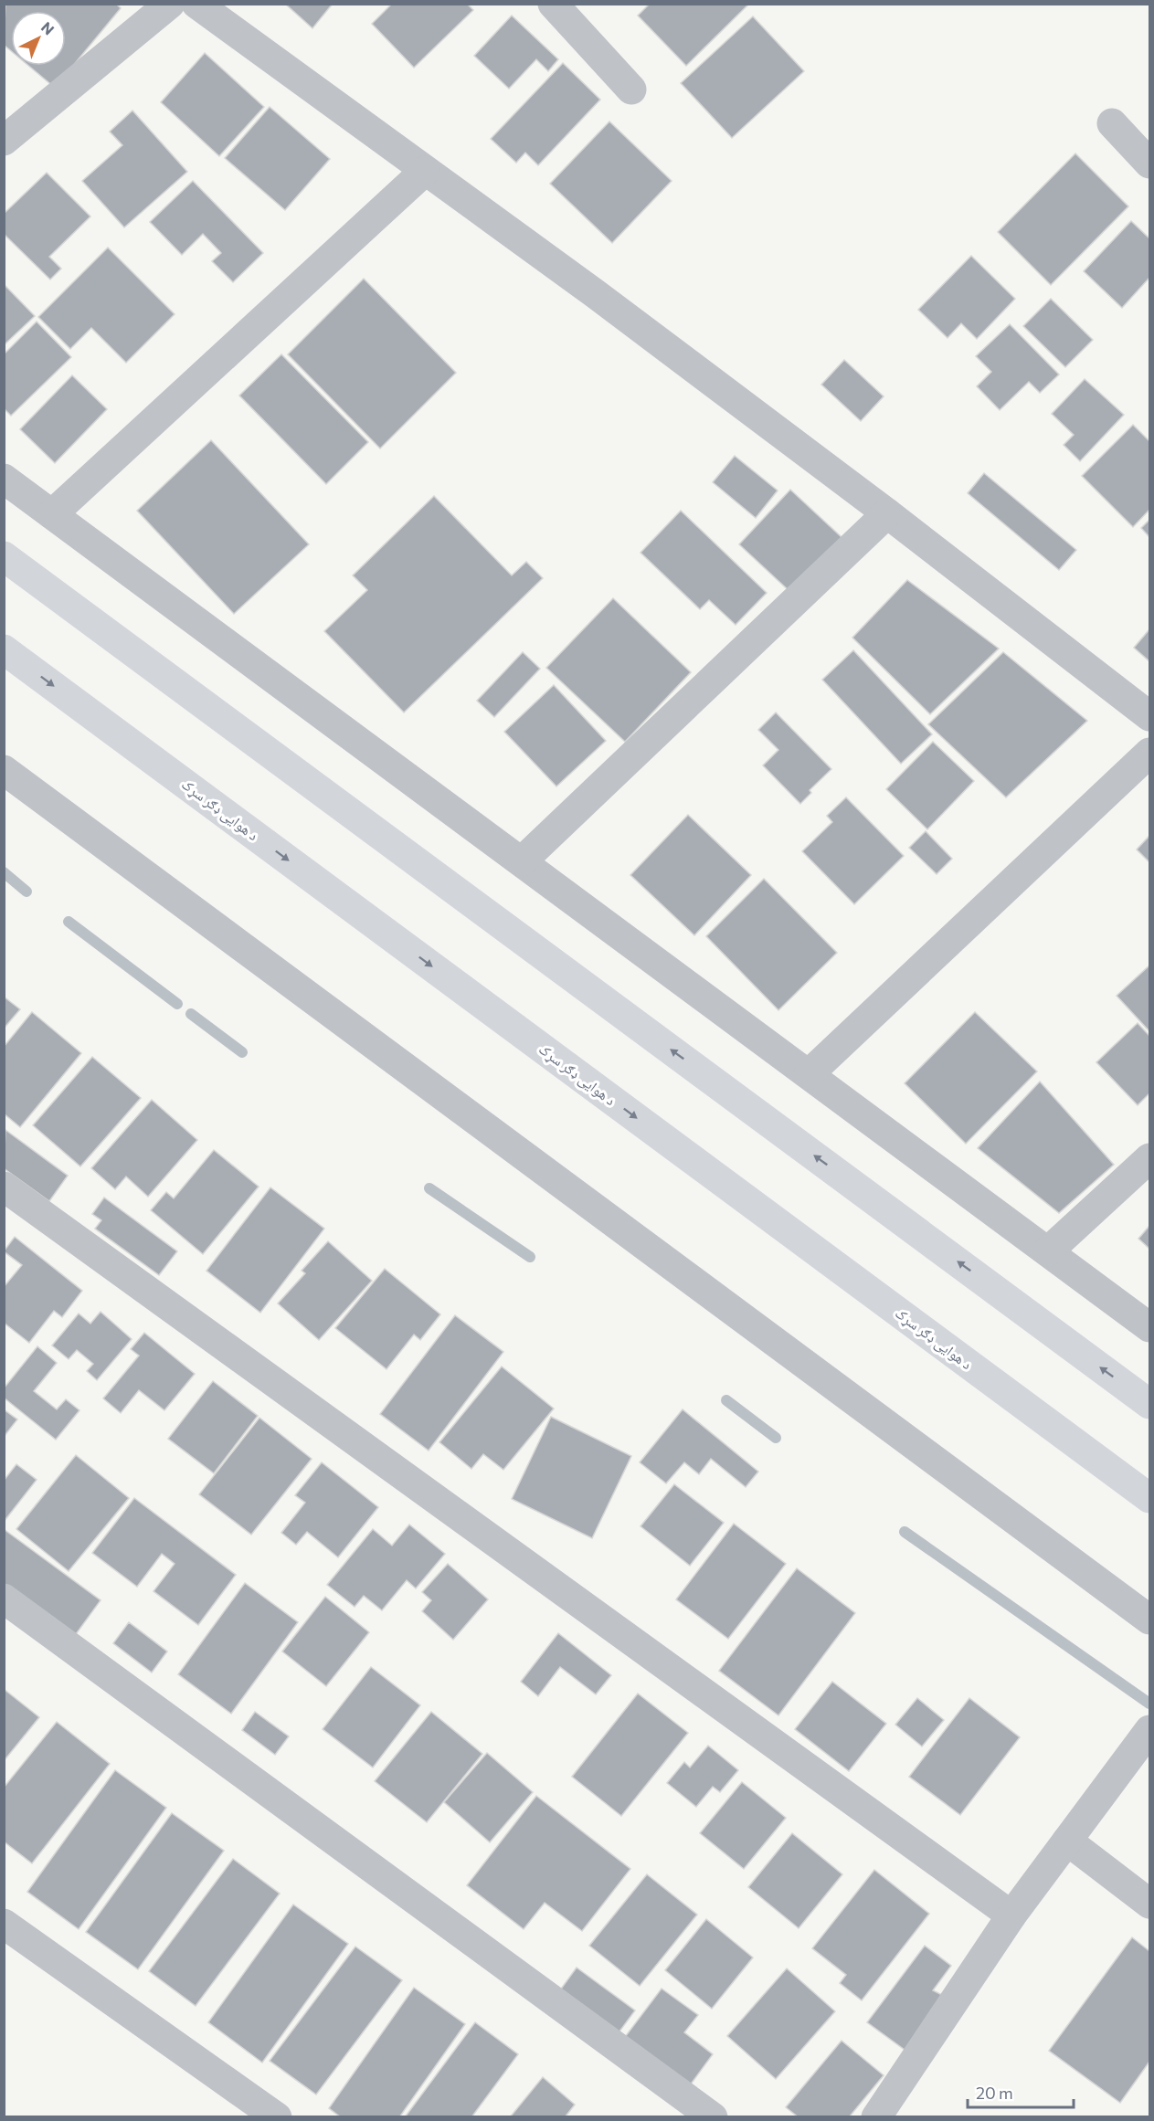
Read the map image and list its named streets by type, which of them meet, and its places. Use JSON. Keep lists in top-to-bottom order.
{
  "streets": {
    "main road": ["د هوایی ډګر سړک"]
  },
  "scale_bar": "20 m",
  "north": "top right"
}
